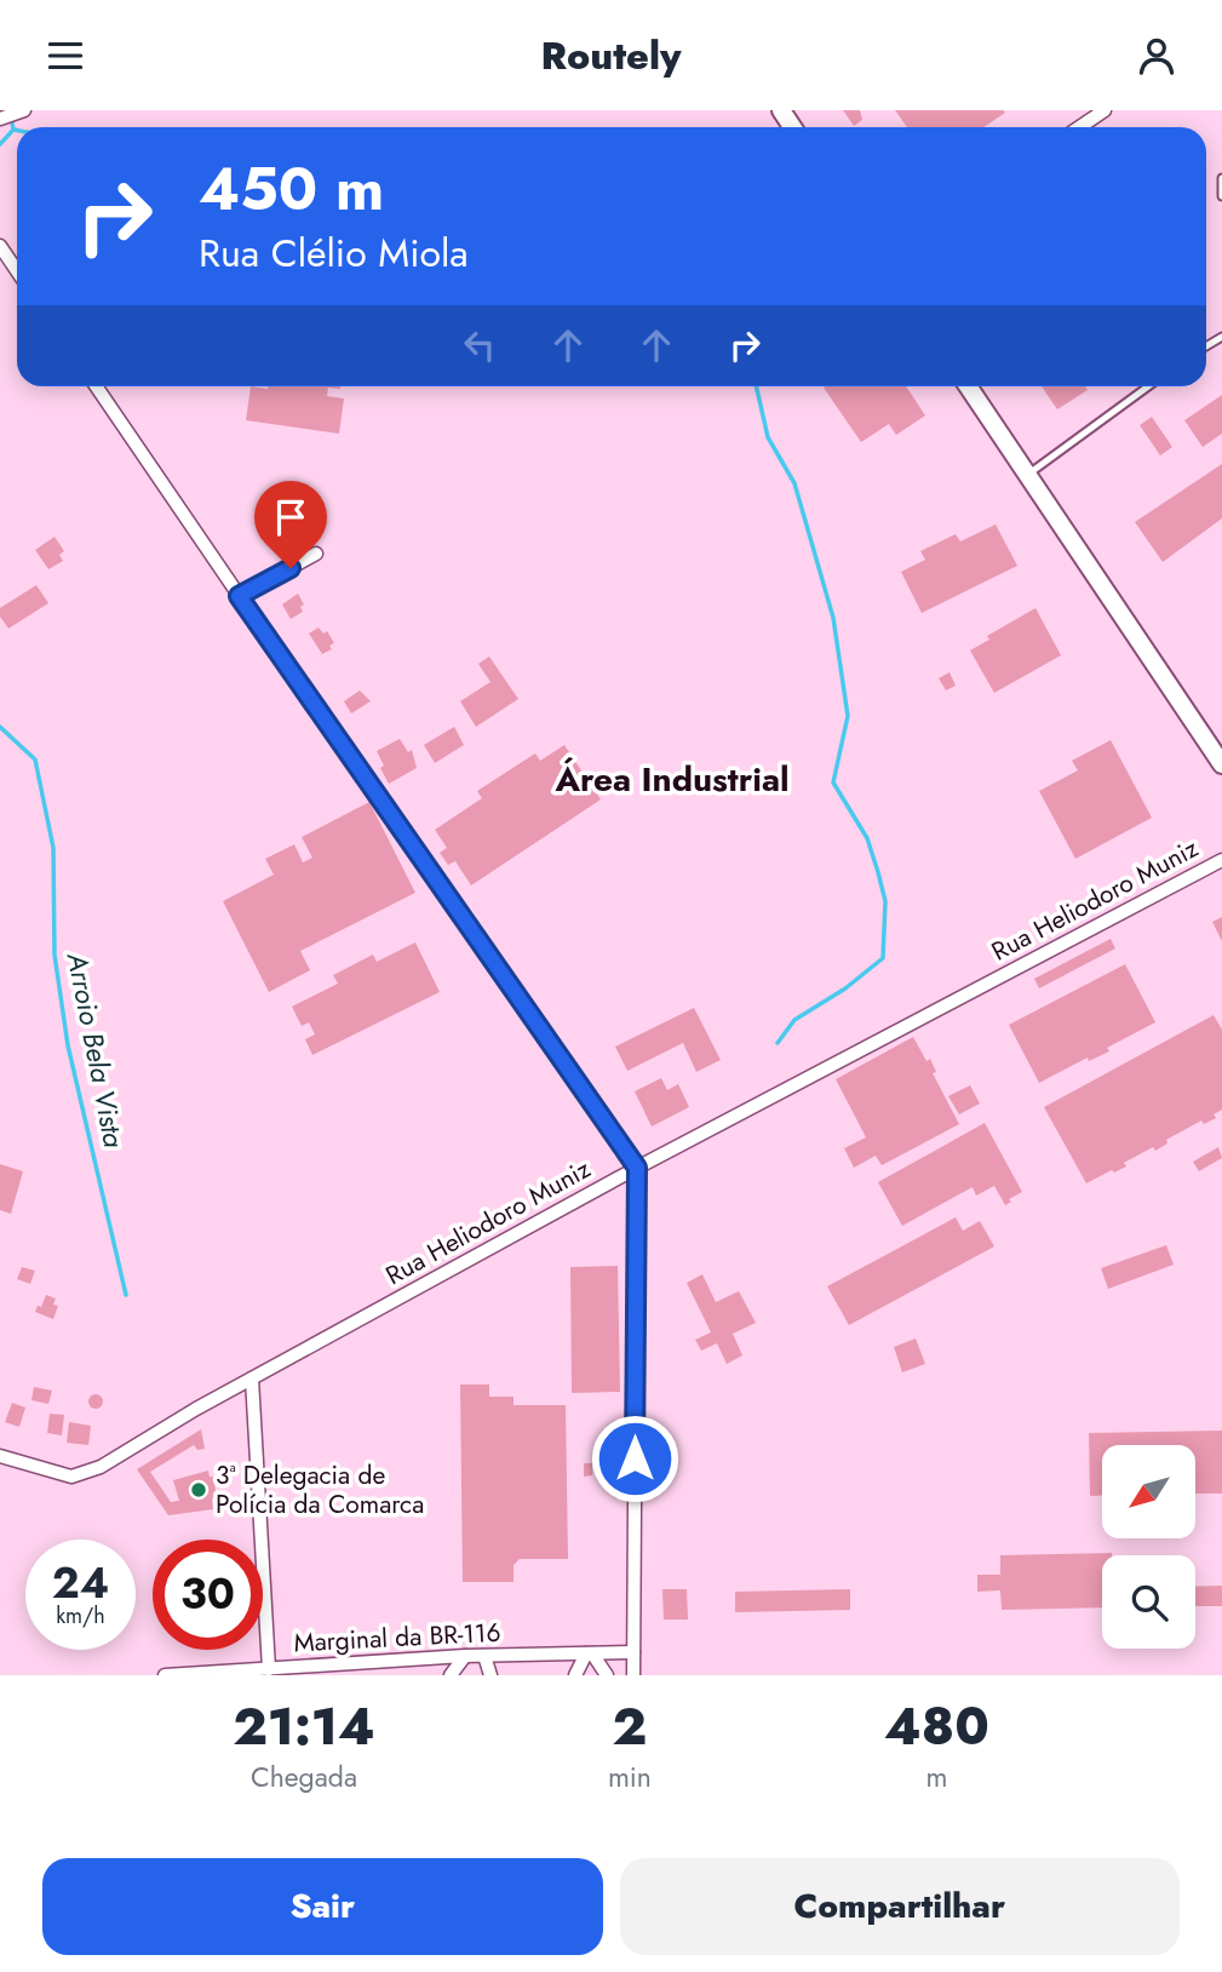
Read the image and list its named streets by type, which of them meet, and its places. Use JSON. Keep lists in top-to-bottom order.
{
  "streets": {
    "street": ["Rua Heliodoro Muniz", "Marginal da BR-116"]
  },
  "districts": ["Área Industrial"],
  "water": ["Arroio Bela Vista"],
  "places": ["3ª Delegacia de Polícia da Comarca"],
  "north": "bottom left",
  "page": {
    "header": "Routely",
    "turn": ["450 m", "Rua Clélio Miola"],
    "speed": "24 km/h",
    "limit": "30",
    "eta": [
      "21:14",
      "Chegada",
      "2",
      "min",
      "480",
      "m"
    ],
    "buttons": ["Sair", "Compartilhar"]
  }
}
